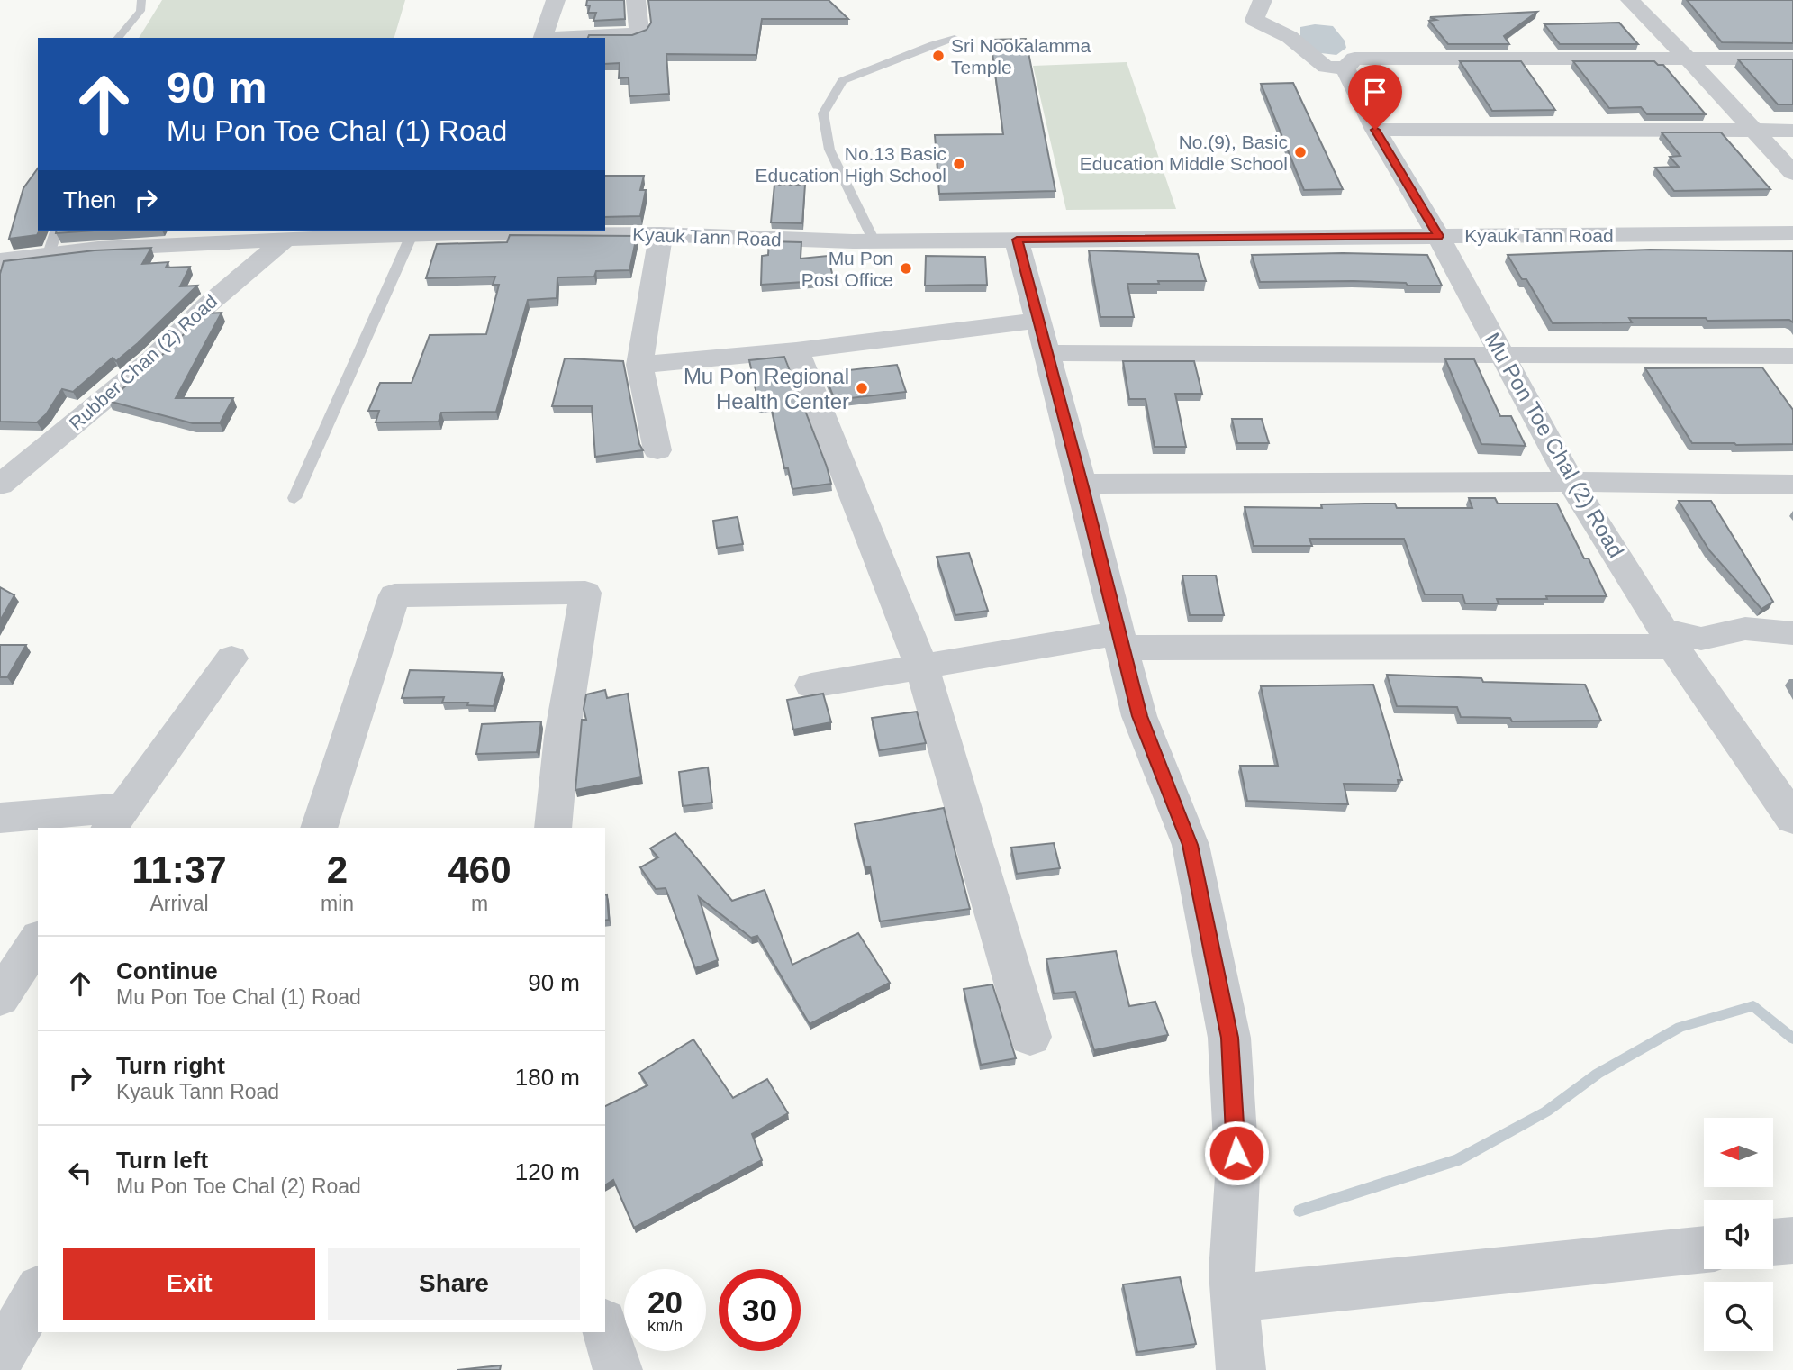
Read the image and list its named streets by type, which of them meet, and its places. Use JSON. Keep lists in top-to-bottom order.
{
  "streets": {
    "street": ["Kyauk Tann Road", "Rubber Chan (2) Road", "Mu Pon Toe Chal (2) Road"]
  },
  "crossings": [
    ["Kyauk Tann Road", "Rubber Chan (2) Road"],
    ["Kyauk Tann Road", "Mu Pon Toe Chal (2) Road"]
  ],
  "places": [
    "Sri Nookalamma Temple",
    "No.(9), Basic Education Middle School",
    "No.13 Basic Education High School",
    "Mu Pon Post Office",
    "Mu Pon Regional Health Center"
  ],
  "north": "left",
  "page": {
    "turn": ["90 m", "Mu Pon Toe Chal (1) Road"],
    "then": "Then",
    "eta": [
      "11:37",
      "Arrival",
      "2",
      "min",
      "460",
      "m"
    ],
    "list": [
      {
        "name": "Continue",
        "note": "Mu Pon Toe Chal (1) Road",
        "value": "90 m"
      },
      {
        "name": "Turn right",
        "note": "Kyauk Tann Road",
        "value": "180 m"
      },
      {
        "name": "Turn left",
        "note": "Mu Pon Toe Chal (2) Road",
        "value": "120 m"
      }
    ],
    "buttons": ["Exit", "Share"],
    "speed": "20 km/h",
    "limit": "30"
  }
}
